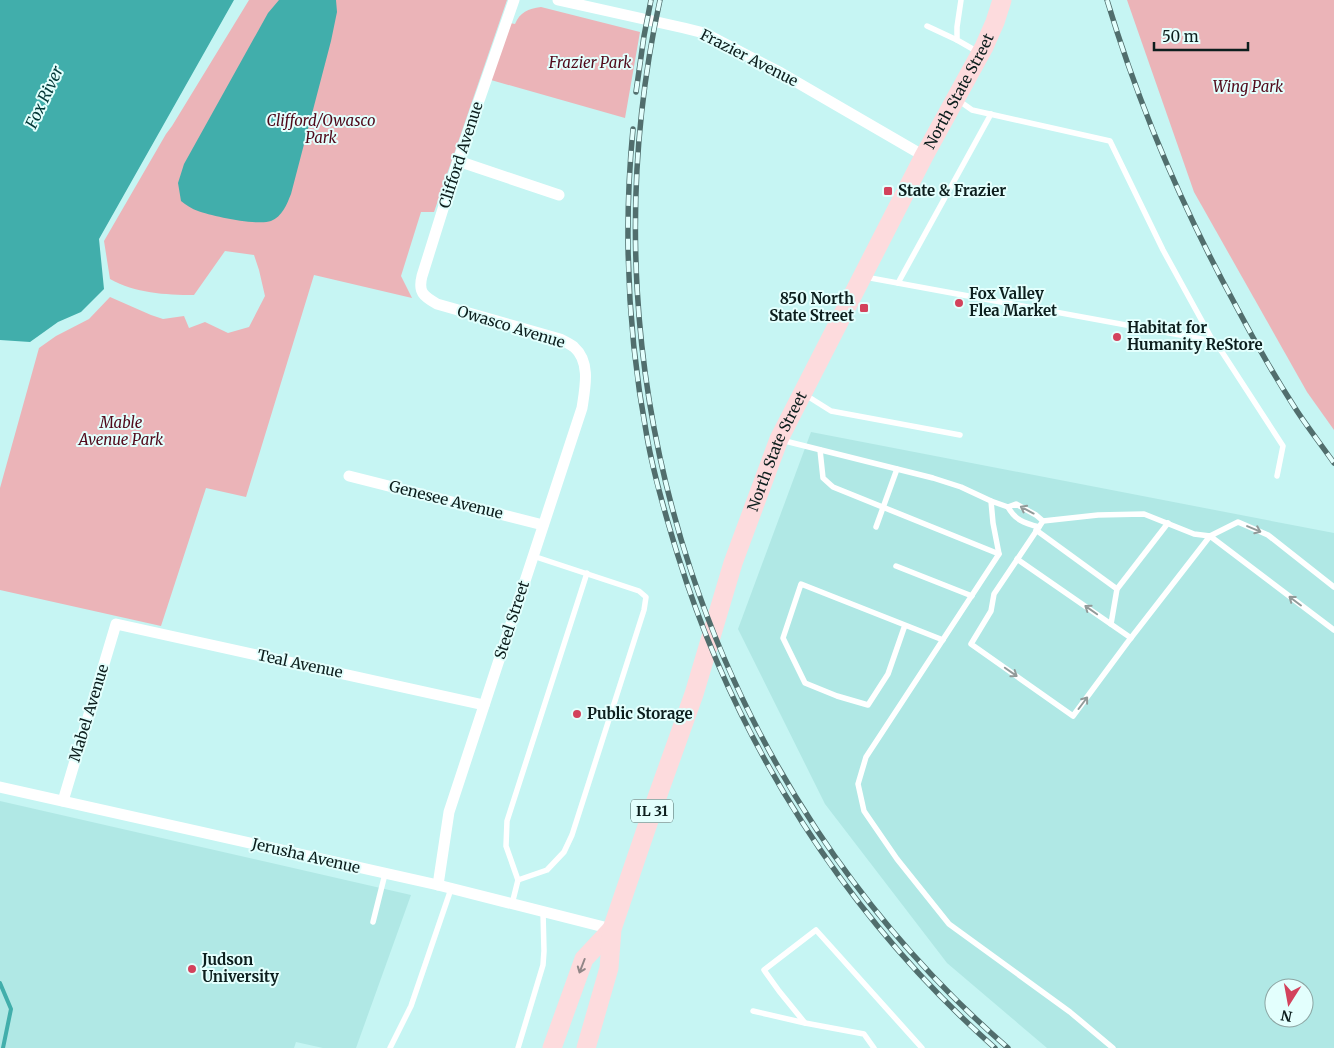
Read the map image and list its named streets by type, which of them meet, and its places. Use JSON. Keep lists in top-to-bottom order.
{
  "streets": {
    "main road": ["North State Street", "IL 31"],
    "street": [
      "Frazier Avenue",
      "Clifford Avenue",
      "Owasco Avenue",
      "Genesee Avenue",
      "Steel Street",
      "Teal Avenue",
      "Mabel Avenue",
      "Jerusha Avenue"
    ]
  },
  "crossings": [
    ["Frazier Avenue", "North State Street"],
    ["North State Street", "Jerusha Avenue"],
    ["Clifford Avenue", "Owasco Avenue"],
    ["Owasco Avenue", "Steel Street"],
    ["Genesee Avenue", "Steel Street"],
    ["Steel Street", "Teal Avenue"],
    ["Steel Street", "Jerusha Avenue"],
    ["Teal Avenue", "Mabel Avenue"],
    ["Mabel Avenue", "Jerusha Avenue"]
  ],
  "water": ["Fox River"],
  "parks": [
    "Frazier Park",
    "Wing Park",
    "Clifford/Owasco Park",
    "Mable Avenue Park"
  ],
  "places": {
    "transit": ["State & Frazier", "850 North State Street"],
    "other": [
      "Fox Valley Flea Market",
      "Habitat for Humanity ReStore",
      "Public Storage",
      "Judson University"
    ]
  },
  "scale_bar": "50 m",
  "north": "bottom"
}
